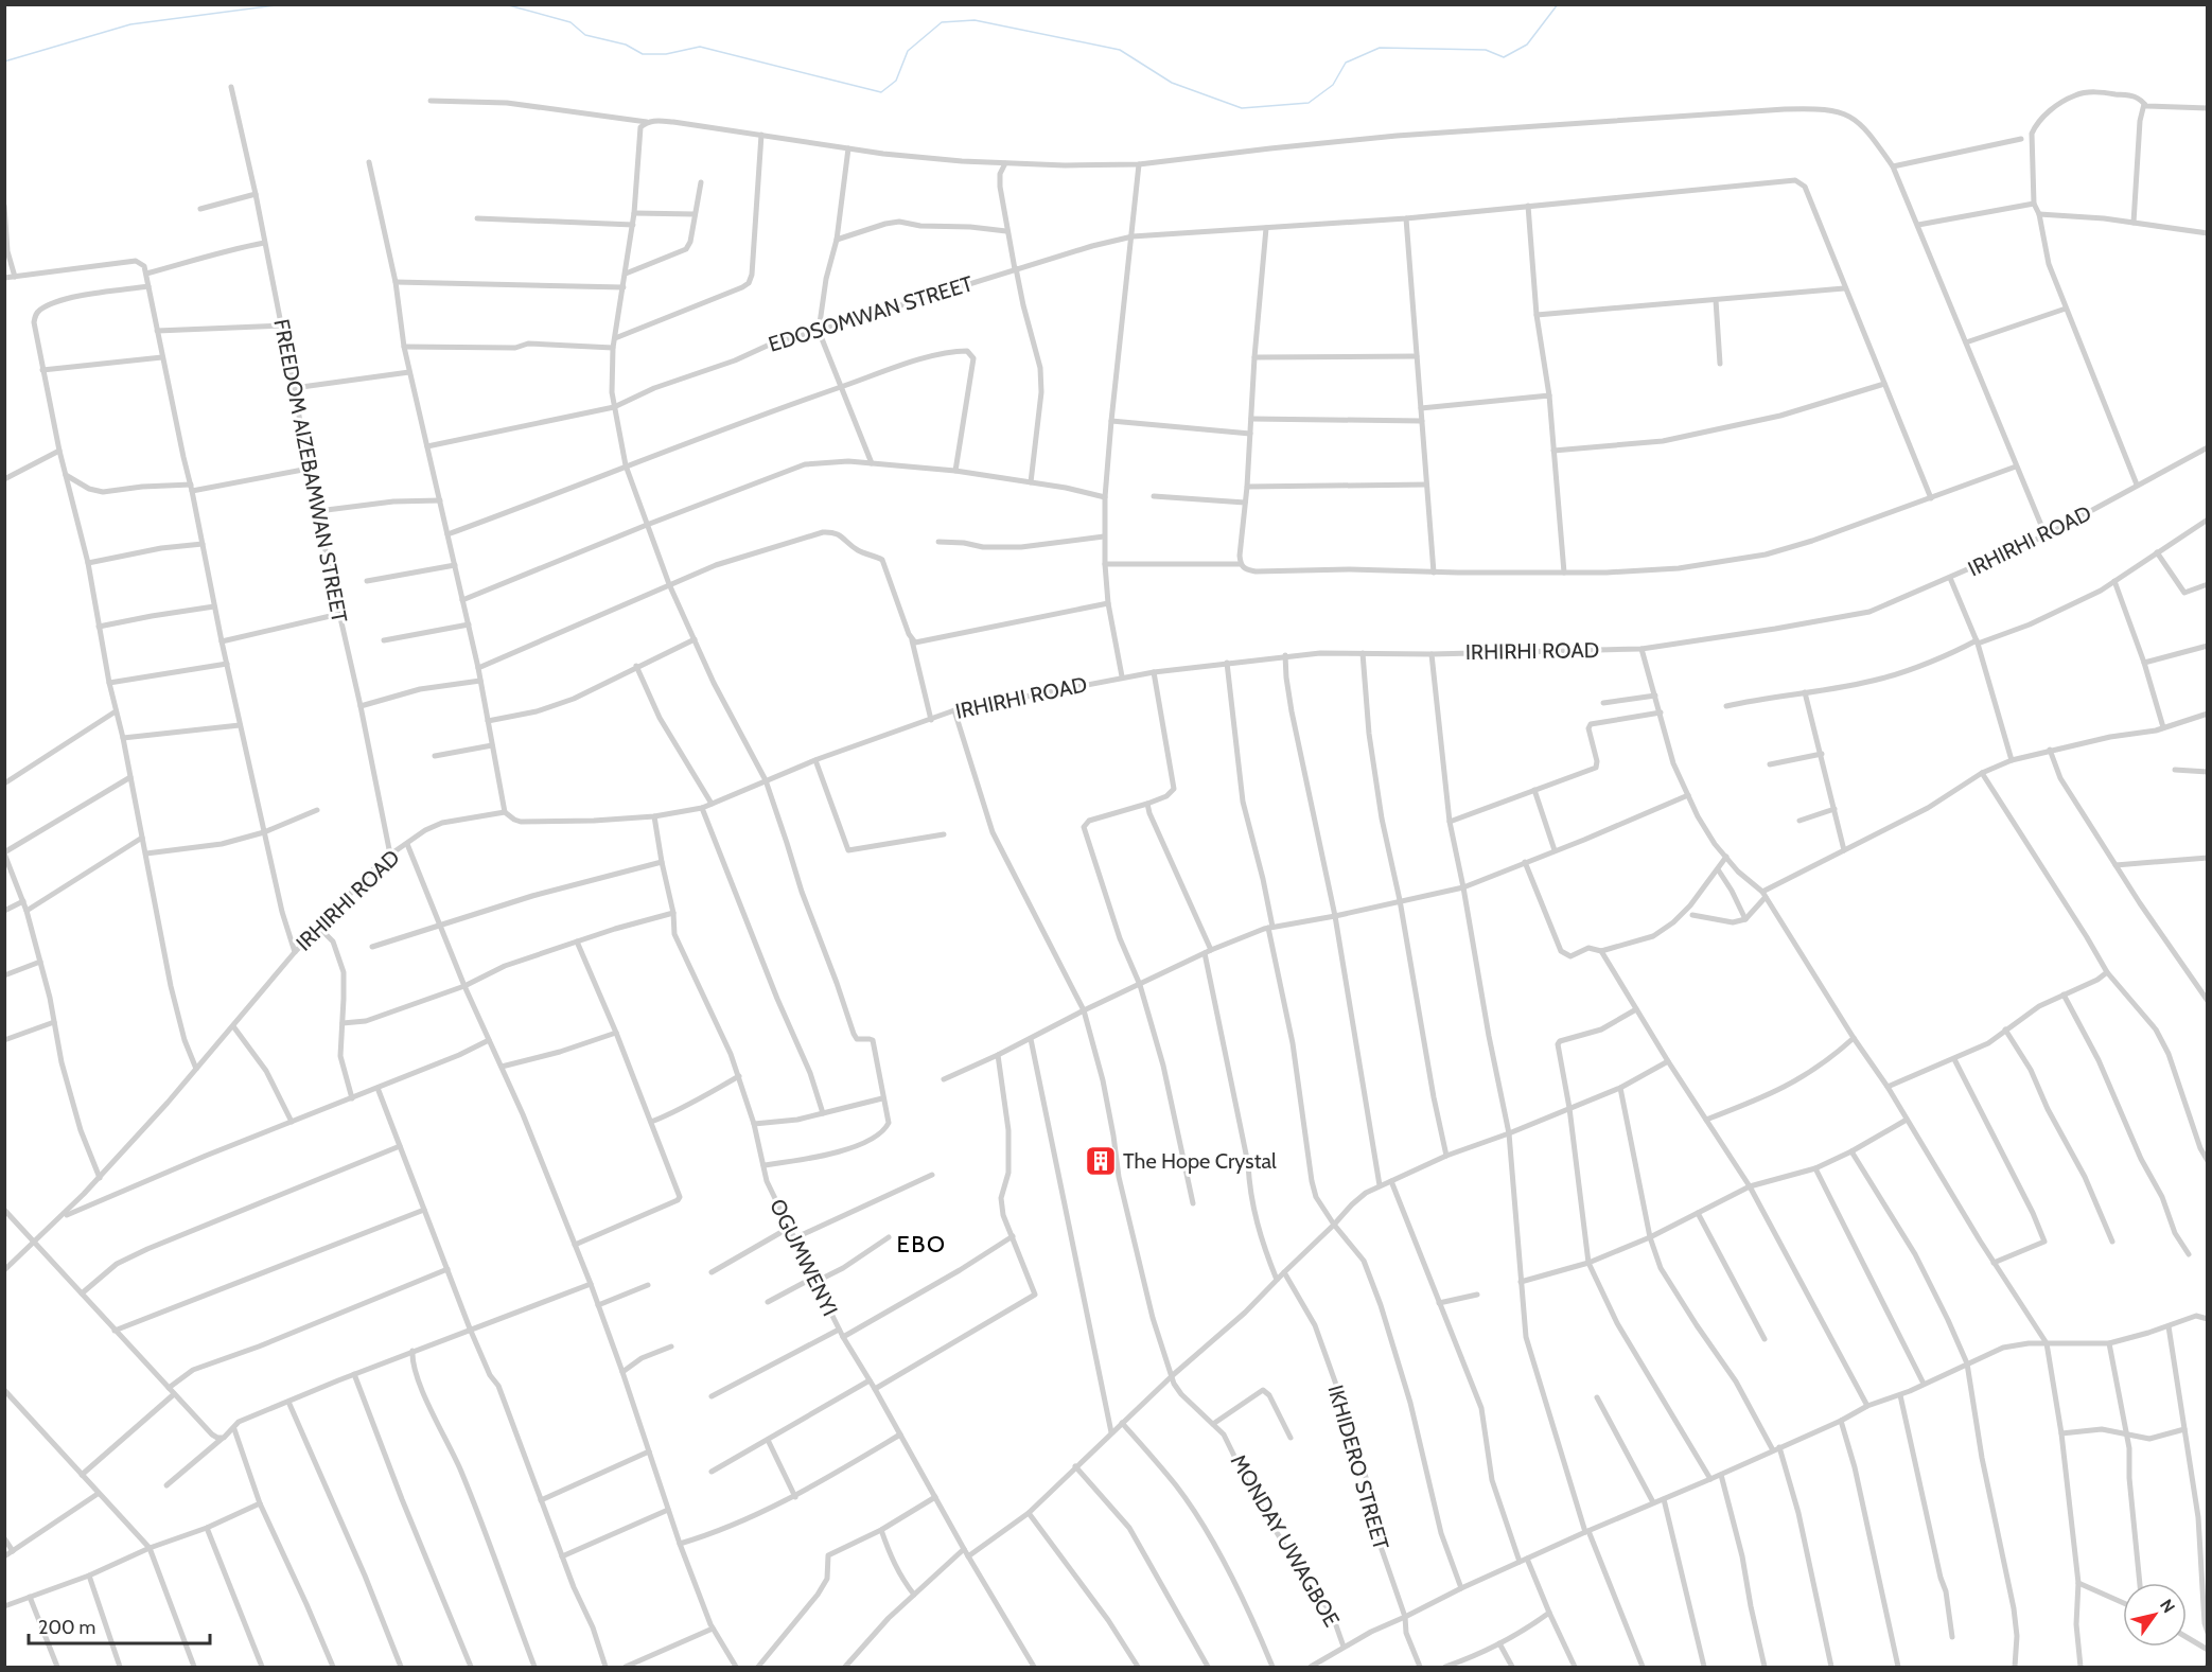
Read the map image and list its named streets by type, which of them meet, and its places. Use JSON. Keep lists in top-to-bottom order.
{
  "streets": {
    "street": [
      "EDOSOMWAN STREET",
      "FREEDOM AIZEBAMWAN STREET",
      "IRHIRHI ROAD",
      "OGUMWENYI",
      "IKHIDERO STREET",
      "MONDAY UWAGBOE"
    ]
  },
  "crossings": [
    ["FREEDOM AIZEBAMWAN STREET", "IRHIRHI ROAD"],
    ["IRHIRHI ROAD", "OGUMWENYI"],
    ["IRHIRHI ROAD", "MONDAY UWAGBOE"]
  ],
  "districts": ["EBO"],
  "places": {
    "building": ["The Hope Crystal"]
  },
  "scale_bar": "200 m",
  "north": "top right"
}
